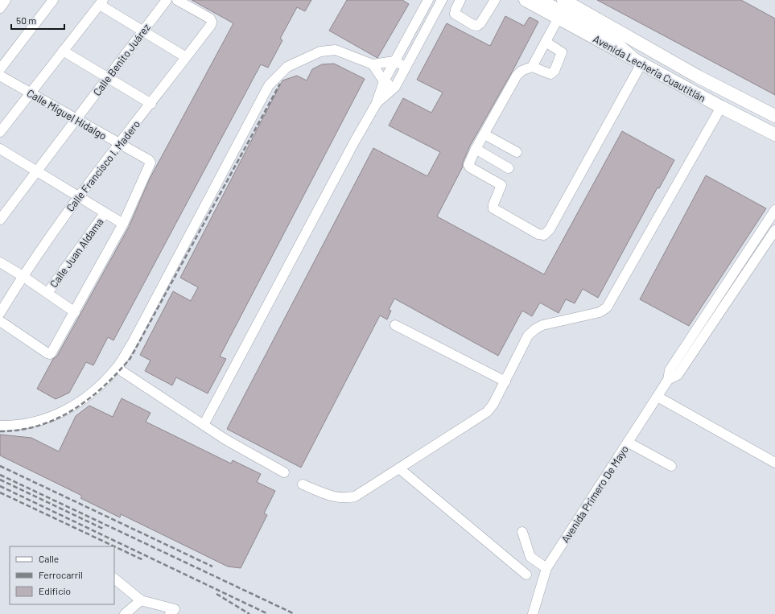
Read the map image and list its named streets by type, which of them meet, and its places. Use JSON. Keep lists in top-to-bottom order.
{
  "streets": {
    "main road": ["Avenida Lecheria Cuautitlán"],
    "street": [
      "Calle Benito Juárez",
      "Calle Miguel Hidalgo",
      "Calle Francisco I. Madero",
      "Calle Juan Aldama",
      "Avenida Primero De Mayo"
    ]
  },
  "crossings": [
    ["Calle Benito Juárez", "Calle Miguel Hidalgo"],
    ["Calle Miguel Hidalgo", "Calle Francisco I. Madero"]
  ],
  "legend": ["Calle", "Ferrocarril", "Edificio"],
  "scale_bar": "50 m"
}
